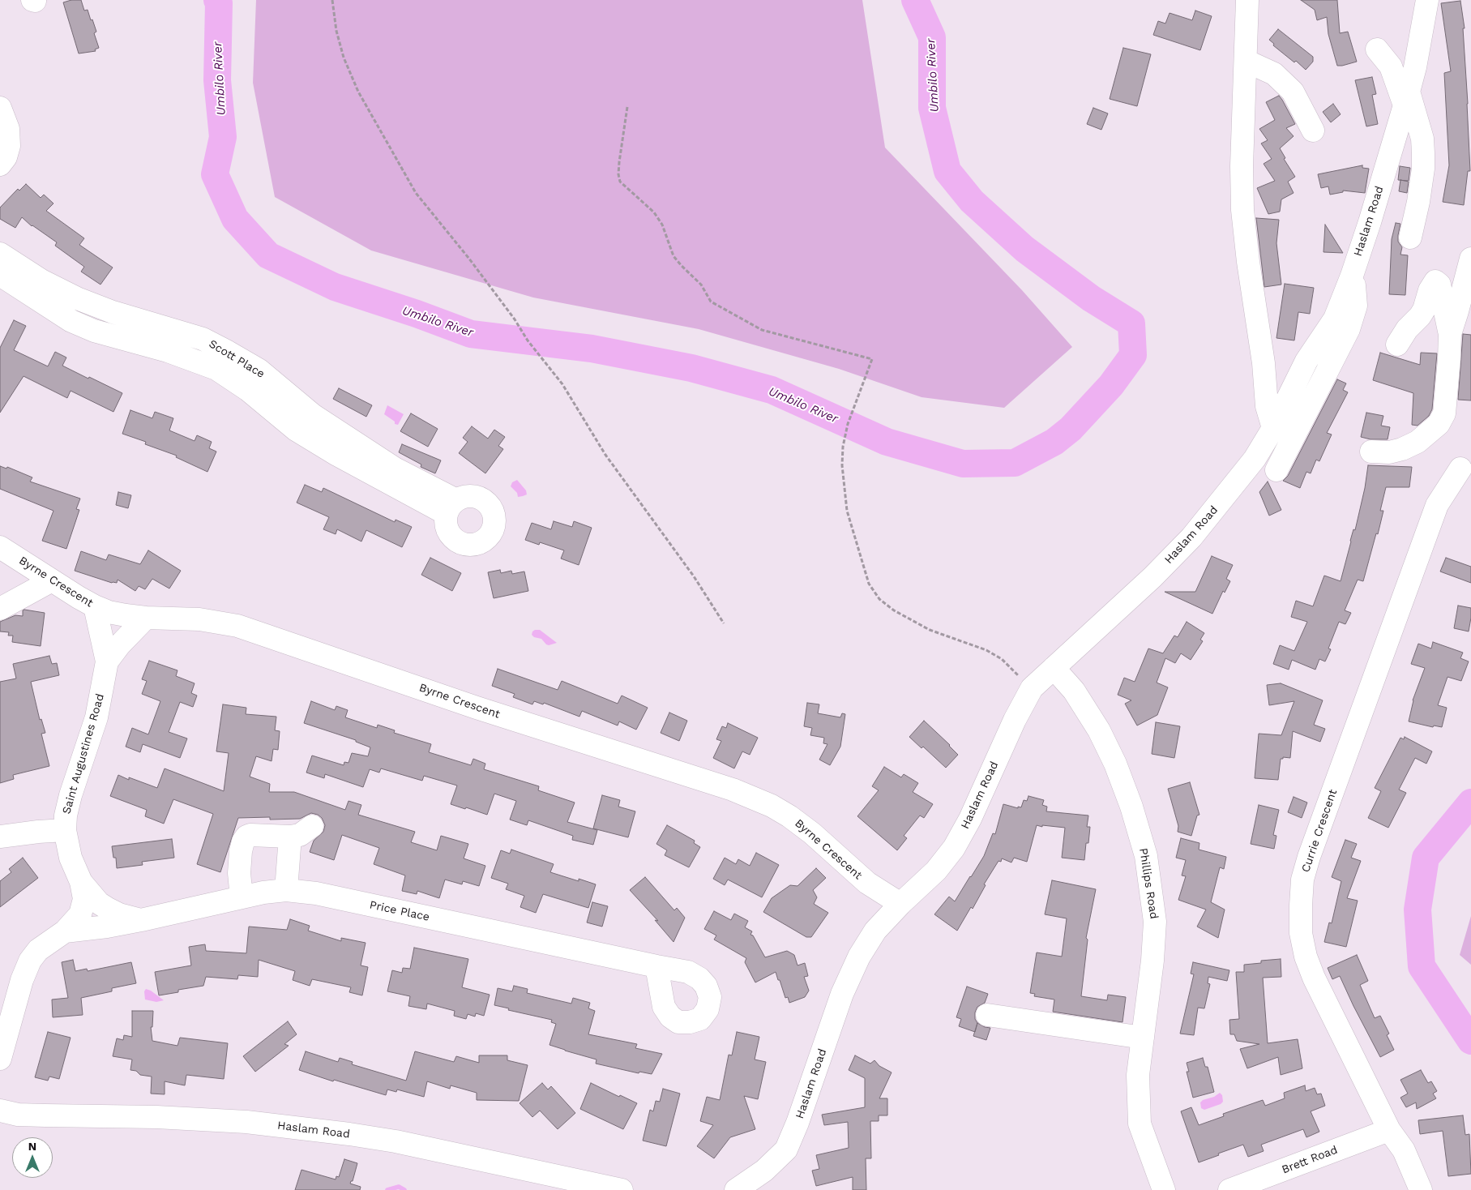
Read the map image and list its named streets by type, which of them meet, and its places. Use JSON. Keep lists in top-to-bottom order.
{
  "streets": {
    "street": [
      "Haslam Road",
      "Scott Place",
      "Byrne Crescent",
      "Saint Augustines Road",
      "Currie Crescent",
      "Phillips Road",
      "Price Place",
      "Brett Road"
    ]
  },
  "crossings": [
    ["Haslam Road", "Byrne Crescent"],
    ["Haslam Road", "Phillips Road"],
    ["Byrne Crescent", "Saint Augustines Road"],
    ["Saint Augustines Road", "Price Place"],
    ["Currie Crescent", "Brett Road"]
  ],
  "water": ["Umbilo River"],
  "north": "top"
}
